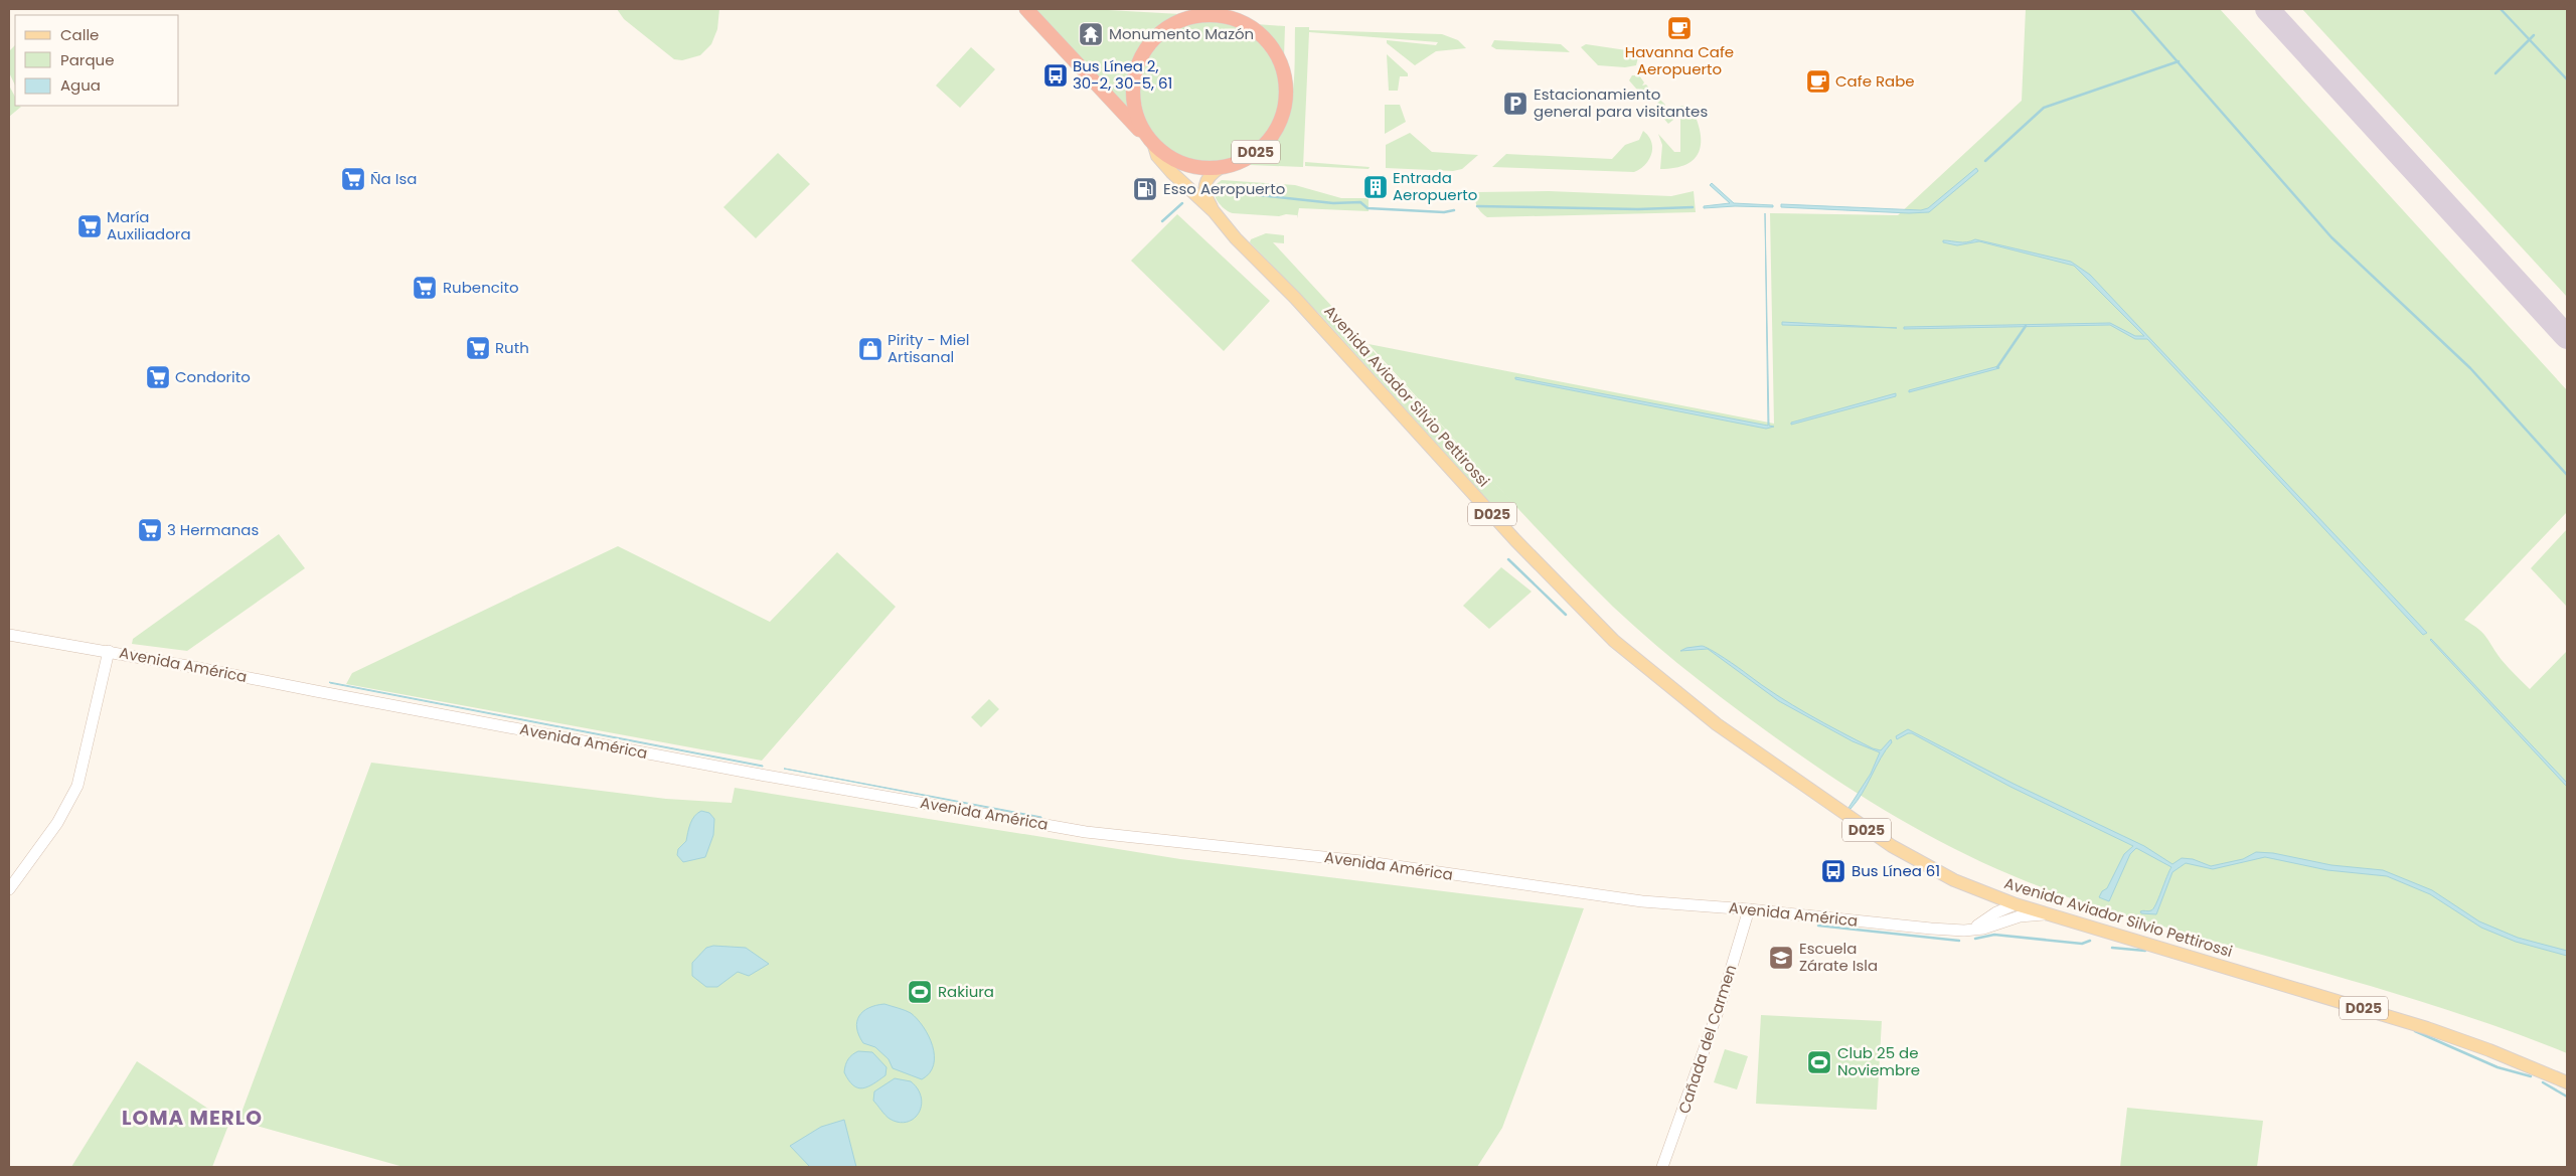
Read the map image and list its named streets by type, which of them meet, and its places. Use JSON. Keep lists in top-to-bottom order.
{
  "streets": {
    "highway": ["D025", "Avenida Aviador Silvio Pettirossi"],
    "main road": ["Avenida América", "Cañada del Carmen"]
  },
  "crossings": [
    ["D025", "Avenida Aviador Silvio Pettirossi"],
    ["Avenida Aviador Silvio Pettirossi", "Avenida América"],
    ["Avenida América", "Cañada del Carmen"]
  ],
  "districts": ["LOMA MERLO"],
  "places": {
    "cafe": ["Havanna Cafe Aeropuerto", "Cafe Rabe"],
    "temple": ["Monumento Mazón"],
    "bus stop": ["Bus Línea 2, 30-2, 30-5, 61", "Bus Línea 61"],
    "parking": ["Estacionamiento general para visitantes"],
    "supermarket": [
      "Ña Isa",
      "María Auxiliadora",
      "Rubencito",
      "Ruth",
      "Condorito",
      "3 Hermanas"
    ],
    "building": ["Entrada Aeropuerto"],
    "fuel station": ["Esso Aeropuerto"],
    "shop": ["Pirity - Miel Artisanal"],
    "school or university": ["Escuela Zárate Isla"],
    "sports": ["Rakiura", "Club 25 de Noviembre"]
  },
  "legend": ["Calle", "Parque", "Agua"]
}
